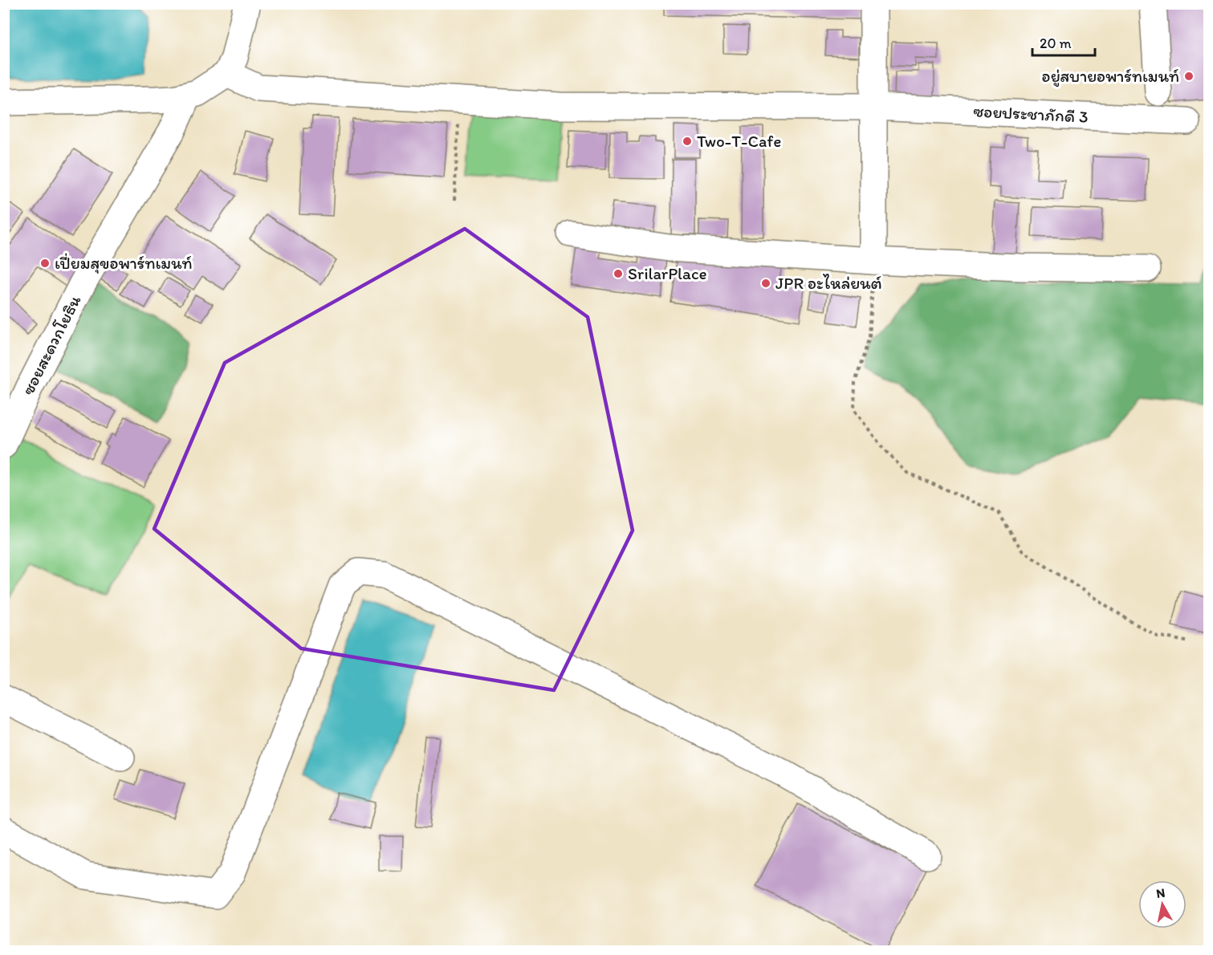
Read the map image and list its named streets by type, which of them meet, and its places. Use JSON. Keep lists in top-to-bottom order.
{
  "streets": {
    "street": ["ซอยประชาภักดี 3", "ซอยสะดวกโยธิน"]
  },
  "places": [
    "อยู่สบายอพาร์ทเมนท์",
    "Two-T-Cafe",
    "เปี่ยมสุขอพาร์ทเมนท์",
    "SrilarPlace",
    "JPR อะไหล่ยนต์"
  ],
  "scale_bar": "20 m",
  "north": "top"
}
